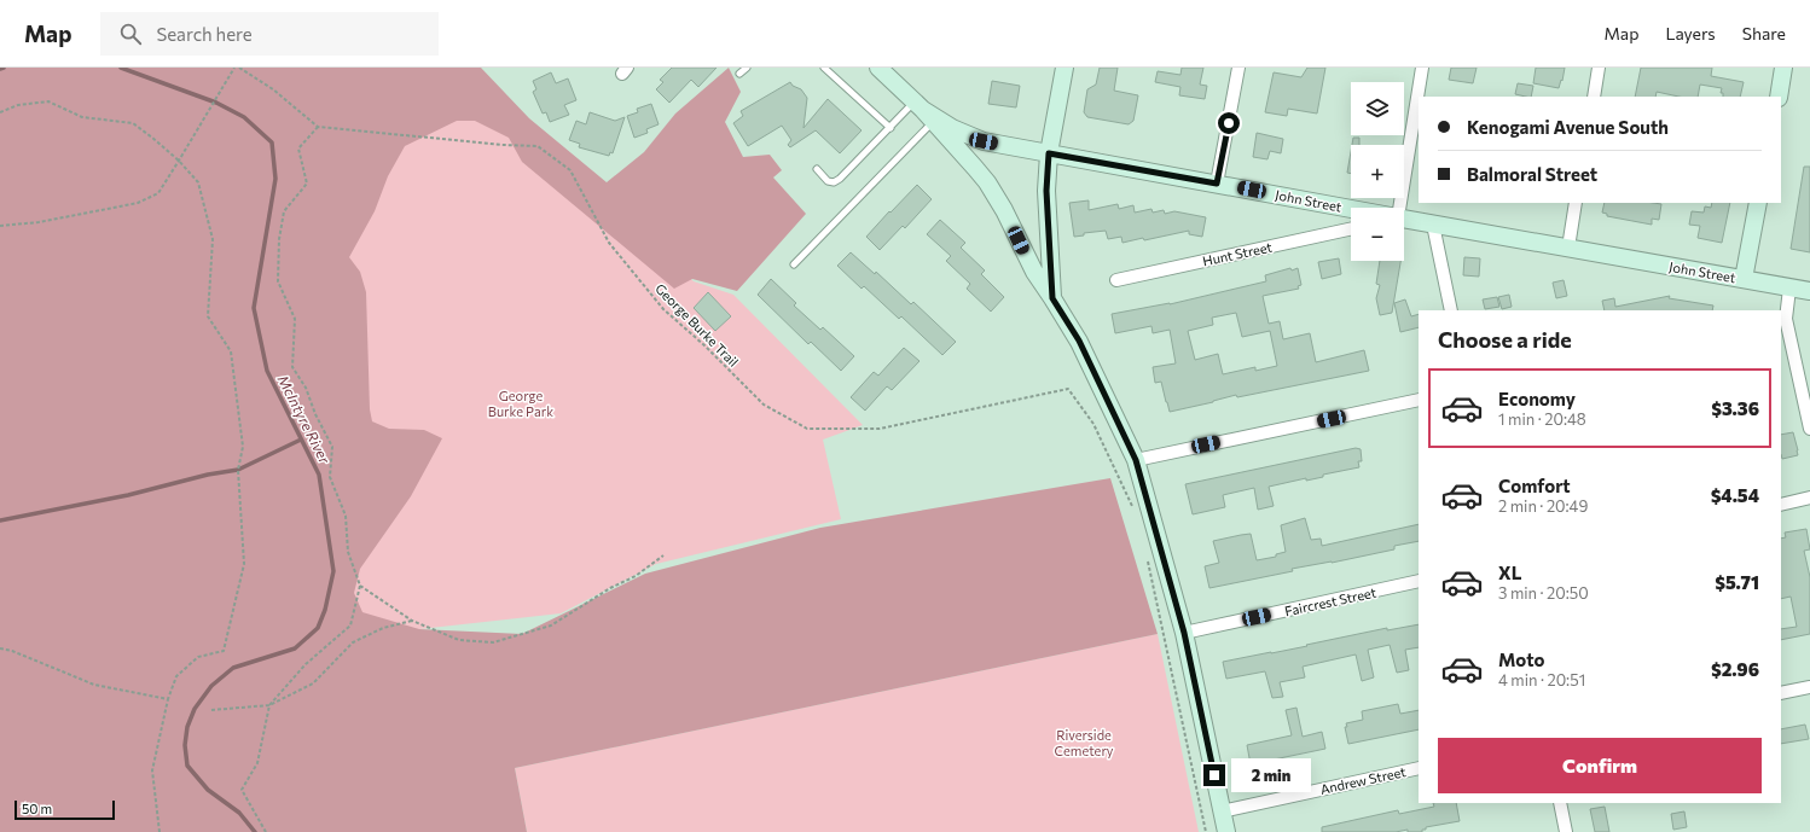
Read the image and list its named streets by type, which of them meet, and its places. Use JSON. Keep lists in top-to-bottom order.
{
  "streets": {
    "main road": ["John Street"],
    "street": ["Hunt Street", "Faircrest Street", "Andrew Street"],
    "path": ["George Burke Trail"]
  },
  "water": ["McIntyre River"],
  "parks": ["George Burke Park", "Riverside Cemetery"],
  "scale_bar": "50 m",
  "page": {
    "header": "Map",
    "search": "Search here",
    "nav": ["Map", "Layers", "Share"],
    "map_buttons": ["+", "−"],
    "banner": ["Kenogami Avenue South", "Balmoral Street"],
    "heading": "Choose a ride",
    "list": [
      {
        "name": "Economy",
        "note": "1 min · 20:48",
        "value": "$3.36"
      },
      {
        "name": "Comfort",
        "note": "2 min · 20:49",
        "value": "$4.54"
      },
      {
        "name": "XL",
        "note": "3 min · 20:50",
        "value": "$5.71"
      },
      {
        "name": "Moto",
        "note": "4 min · 20:51",
        "value": "$2.96"
      }
    ],
    "buttons": "Confirm",
    "bubble": "2 min",
    "scale": "50 m"
  }
}
